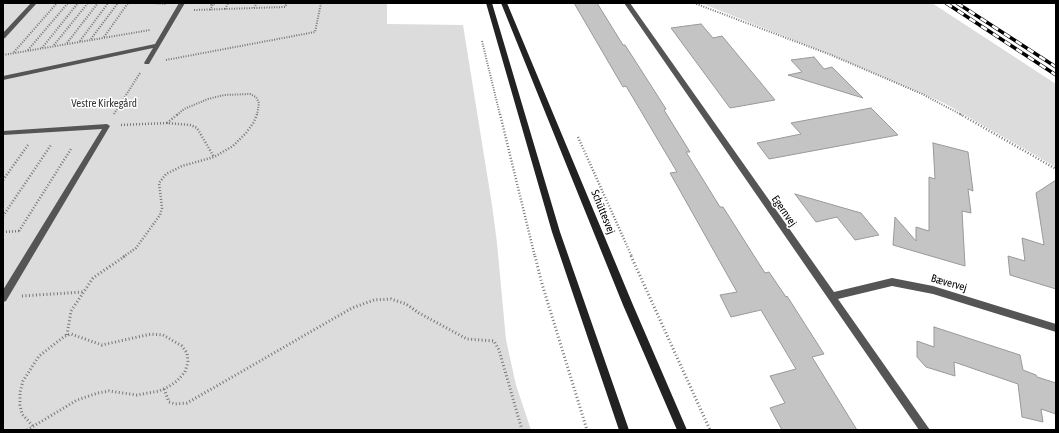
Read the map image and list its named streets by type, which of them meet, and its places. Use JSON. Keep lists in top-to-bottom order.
{
  "streets": {
    "main road": ["Schüttesvej"],
    "street": ["Egernvej", "Bævervej"]
  },
  "crossings": [
    ["Egernvej", "Bævervej"]
  ],
  "parks": ["Vestre Kirkegård"]
}
